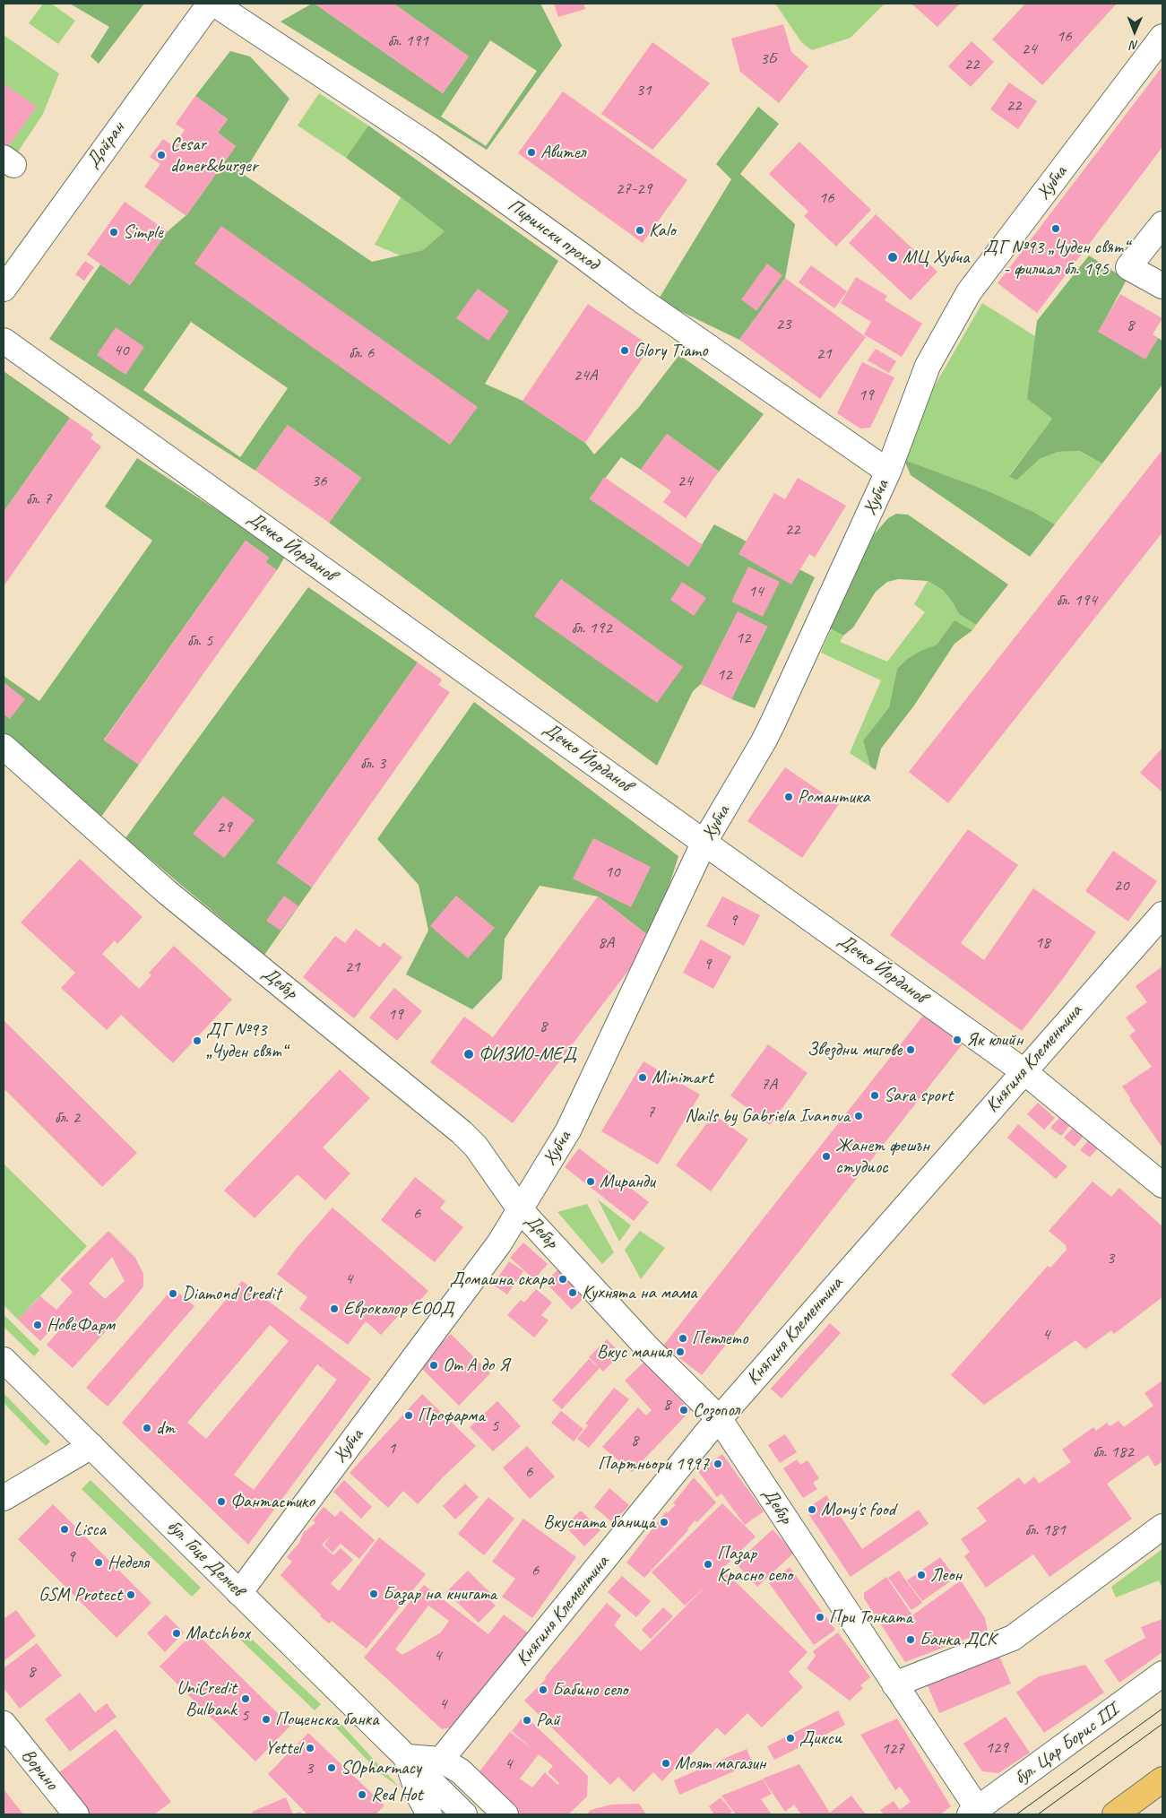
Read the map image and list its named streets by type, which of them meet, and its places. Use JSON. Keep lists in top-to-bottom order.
{
  "streets": {
    "street": [
      "Дойран",
      "Хубча",
      "Пирински проход",
      "Дечко Йорданов",
      "Дебър",
      "Княгиня Клементина",
      "бул. Гоце Делчев",
      "бул. Цар Борис III",
      "Ворино"
    ]
  },
  "crossings": [
    ["Хубча", "Пирински проход"],
    ["Хубча", "Дечко Йорданов"],
    ["Хубча", "Дебър"],
    ["Хубча", "бул. Гоце Делчев"],
    ["Дечко Йорданов", "Княгиня Клементина"],
    ["Дебър", "Княгиня Клементина"],
    ["Дебър", "бул. Цар Борис III"]
  ],
  "places": [
    "Авител",
    "Cesar doner&burger",
    "ДГ №93 „Чуден свят“ - филиал бл. 195",
    "Kalo",
    "Simple",
    "МЦ Хубча",
    "Glory Tiamo",
    "Романтика",
    "Як клийн",
    "ДГ №93 „Чуден свят“",
    "Звездни мигове",
    "ФИЗИО-МЕД",
    "Minimart",
    "Sara sport",
    "Nails by Gabriela Ivanova",
    "Жанет фешън студиос",
    "Миранди",
    "Домашна скара",
    "Кухнята на мама",
    "Diamond Credit",
    "Евроколор ЕООД",
    "НовеФарм",
    "Петлето",
    "Вкус мания",
    "От А до Я",
    "Созопол",
    "Профарма",
    "dm",
    "Партньори 1997",
    "Фантастико",
    "Mony's food",
    "Вкусната баница",
    "Lisca",
    "Неделя",
    "Пазар Красно село",
    "Леон",
    "Базар на книгата",
    "GSM Protect",
    "При Тонката",
    "Matchbox",
    "Банка ДСК",
    "Бабино село",
    "UniCredit Bulbank",
    "Пощенска банка",
    "Рай",
    "Дикси",
    "Yettel",
    "Моят магазин",
    "SOpharmacy",
    "Red Hot"
  ],
  "house_numbers": [
    "16",
    "бл. 191",
    "24",
    "3Б",
    "22",
    "31",
    "22",
    "27-29",
    "16",
    "23",
    "8",
    "40",
    "бл. 6",
    "21",
    "24А",
    "19",
    "36",
    "24",
    "бл. 7",
    "22",
    "14",
    "бл. 194",
    "бл. 192",
    "12",
    "бл. 5",
    "12",
    "бл. 3",
    "29",
    "10",
    "20",
    "9",
    "8А",
    "18",
    "9",
    "21",
    "19",
    "8",
    "7А",
    "7",
    "бл. 2",
    "6",
    "3",
    "4",
    "4",
    "8",
    "5",
    "8",
    "1",
    "бл. 182",
    "6",
    "бл. 181",
    "9",
    "6",
    "4",
    "8",
    "4",
    "5",
    "129",
    "127",
    "4",
    "3"
  ],
  "north": "bottom"
}
